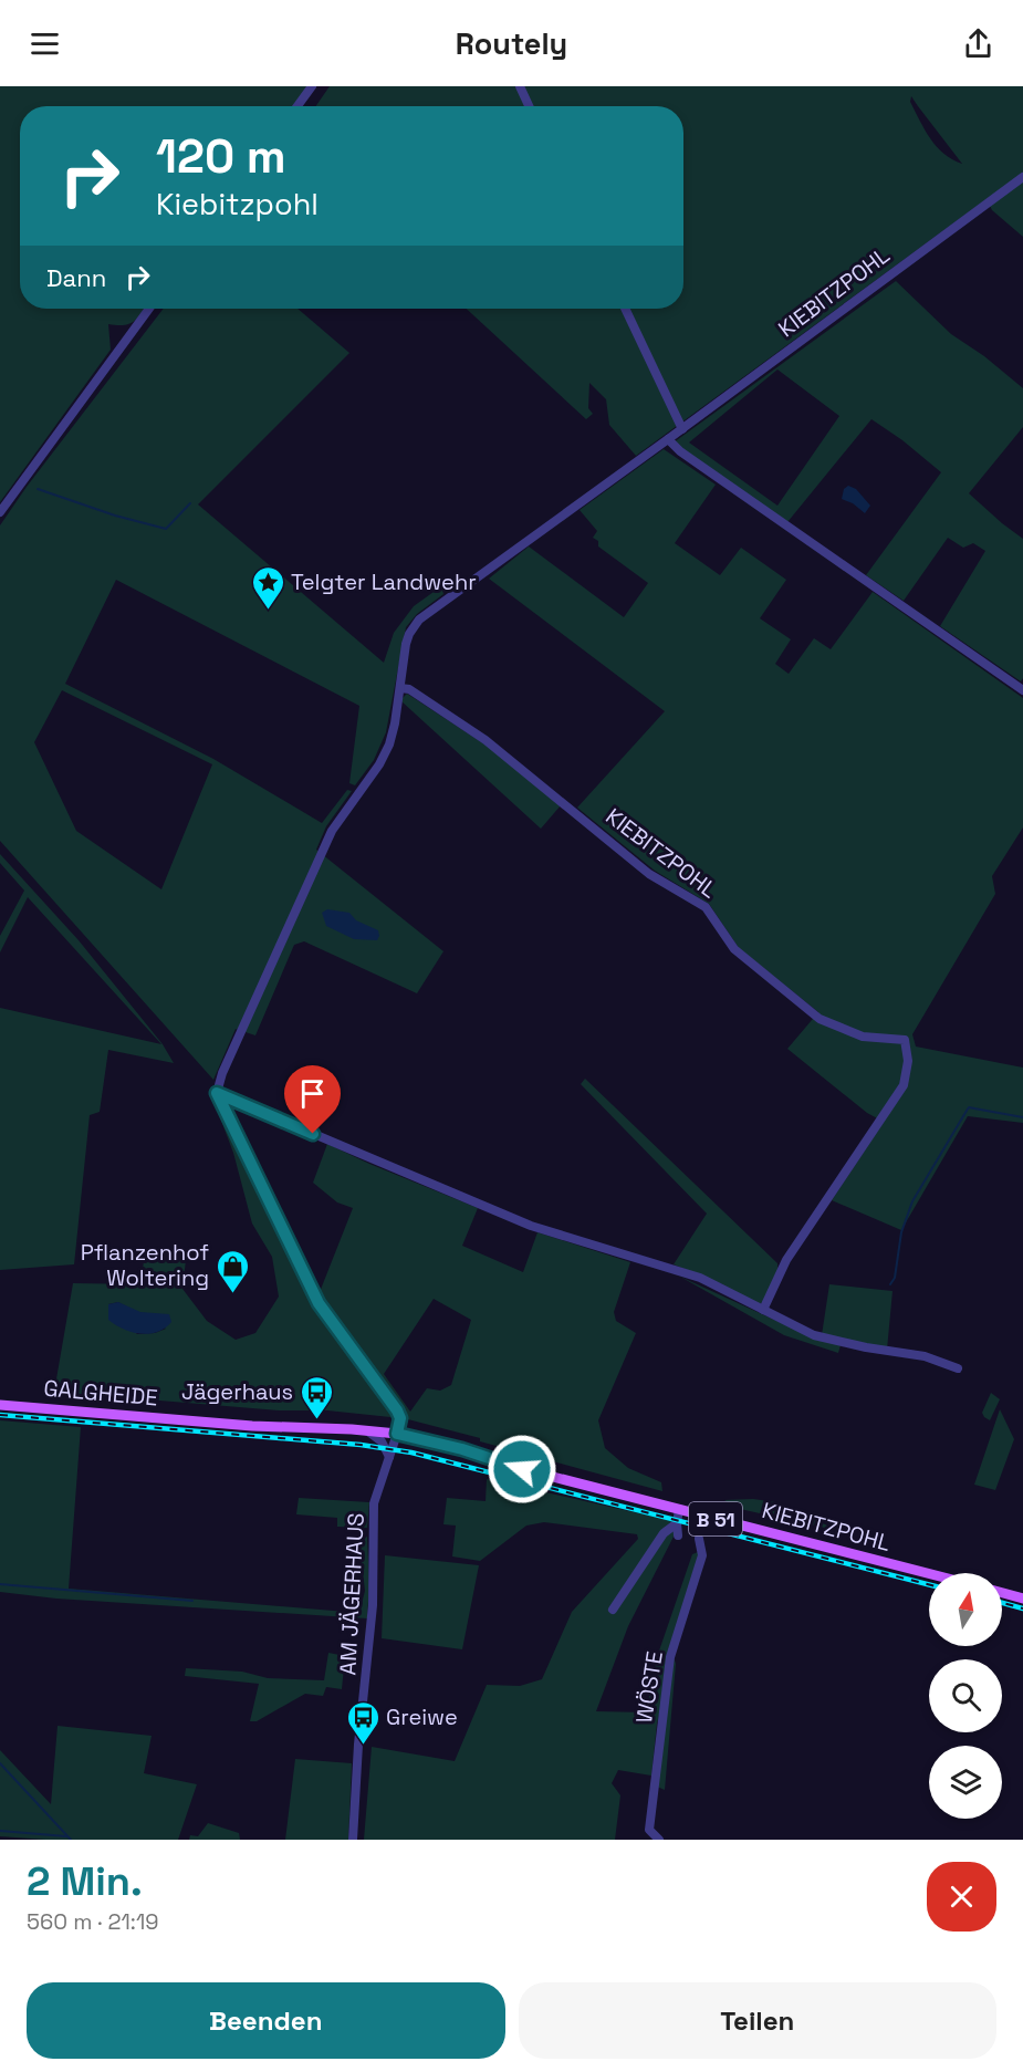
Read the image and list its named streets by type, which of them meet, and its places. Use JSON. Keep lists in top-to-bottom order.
{
  "streets": {
    "main road": ["KIEBITZPOHL", "GALGHEIDE", "B 51"],
    "street": ["AM JÄGERHAUS", "WÖSTE"]
  },
  "crossings": [
    ["KIEBITZPOHL", "GALGHEIDE"],
    ["KIEBITZPOHL", "AM JÄGERHAUS"],
    ["GALGHEIDE", "AM JÄGERHAUS"]
  ],
  "places": {
    "place": ["Telgter Landwehr"],
    "shop": ["Pflanzenhof Woltering"],
    "bus stop": ["Jägerhaus", "Greiwe"]
  },
  "north": "top",
  "page": {
    "header": "Routely",
    "turn": ["120 m", "Kiebitzpohl"],
    "then": "Dann",
    "heading": ["2 Min.", "560 m · 21:19"],
    "buttons": ["Beenden", "Teilen"]
  }
}
